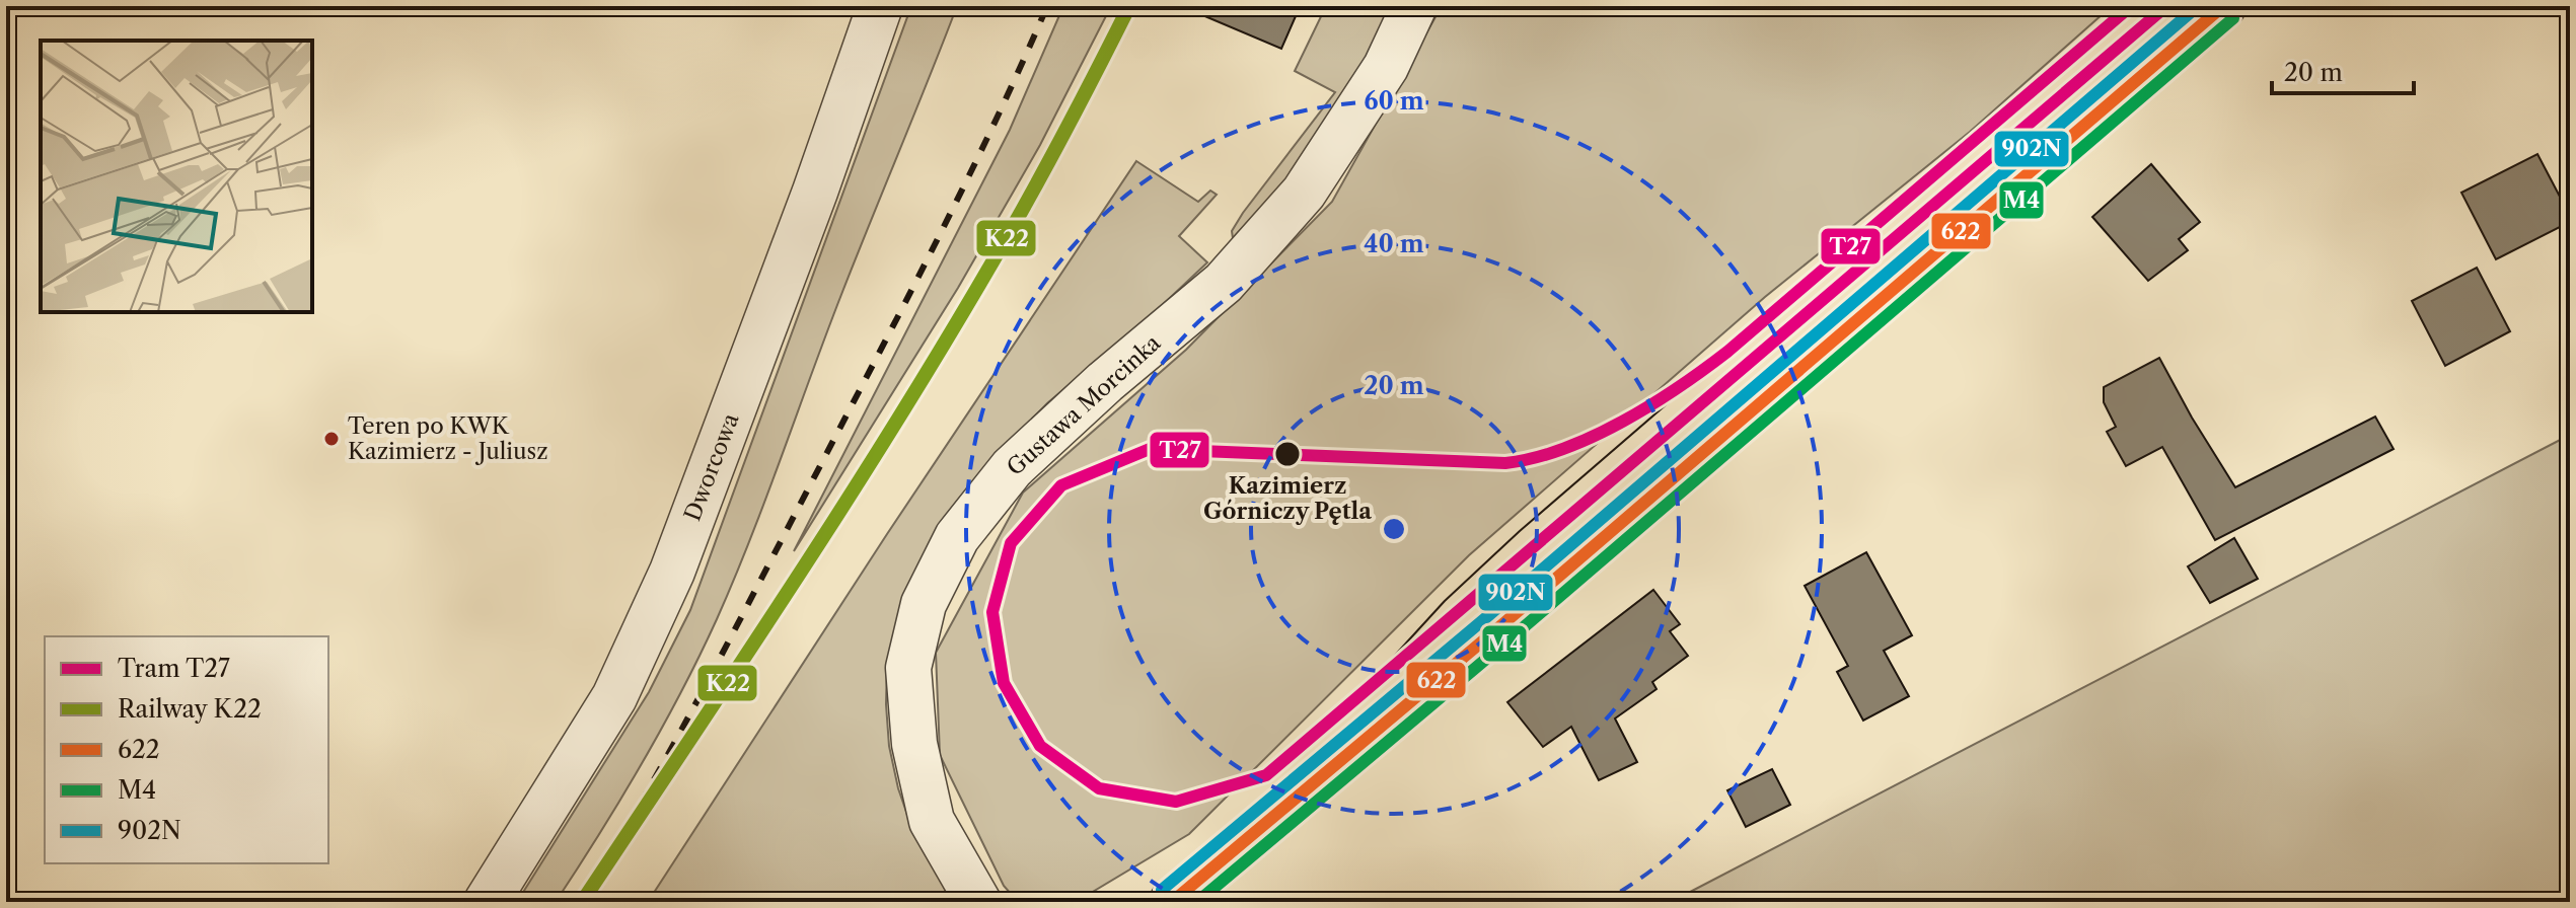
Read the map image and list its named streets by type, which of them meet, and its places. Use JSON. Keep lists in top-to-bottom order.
{
  "streets": {
    "street": ["Gustawa Morcinka", "Dworcowa"]
  },
  "places": ["Teren po KWK Kazimierz - Juliusz", "Kazimierz Górniczy Pętla"],
  "lines": [
    "tram line T27",
    "rail line K22",
    "transit line 622",
    "transit line 902N",
    "transit line M4"
  ],
  "legend": [
    "Tram T27",
    "Railway K22",
    "622",
    "M4",
    "902N"
  ],
  "scale_bar": "20 m",
  "rings": ["60 m", "40 m", "20 m"]
}
